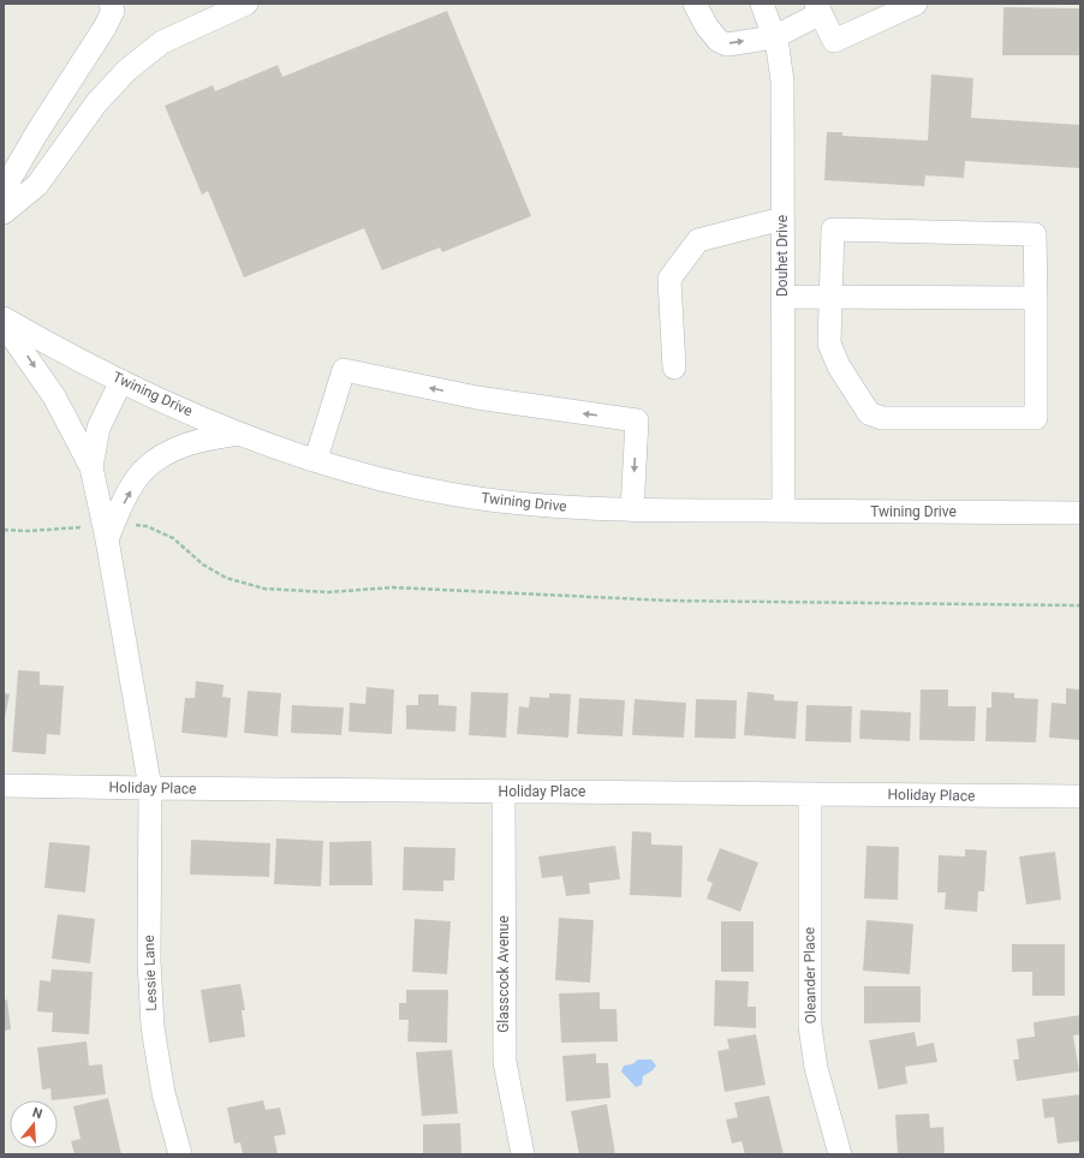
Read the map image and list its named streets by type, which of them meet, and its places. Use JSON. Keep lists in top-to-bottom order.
{
  "streets": {
    "street": [
      "Douhet Drive",
      "Twining Drive",
      "Holiday Place",
      "Lessie Lane",
      "Glasscock Avenue",
      "Oleander Place"
    ]
  },
  "crossings": [
    ["Douhet Drive", "Twining Drive"],
    ["Holiday Place", "Lessie Lane"],
    ["Holiday Place", "Glasscock Avenue"],
    ["Holiday Place", "Oleander Place"]
  ],
  "north": "top"
}
